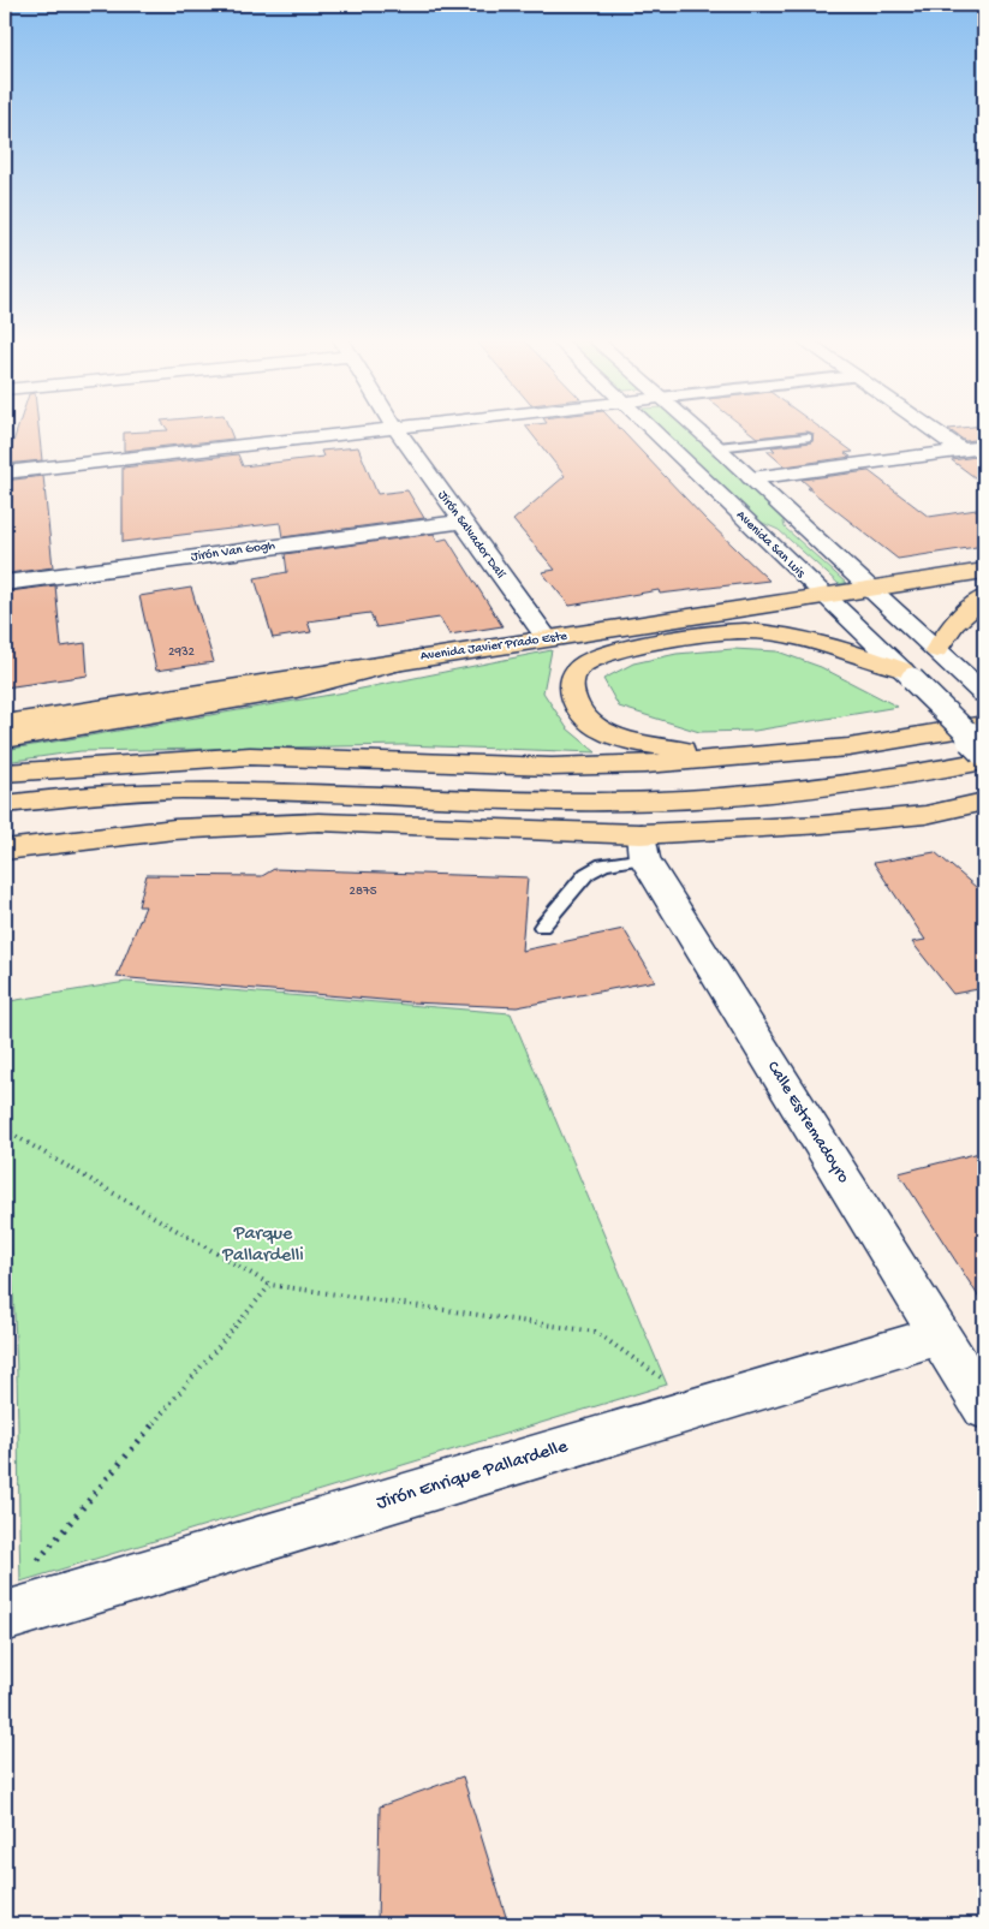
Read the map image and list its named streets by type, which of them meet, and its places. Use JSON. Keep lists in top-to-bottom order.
{
  "streets": {
    "main road": ["Avenida Javier Prado Este"],
    "street": [
      "Jirón Salvador Dalí",
      "Avenida San Luis",
      "Jirón Van Gogh",
      "Calle Estremadoyro",
      "Jirón Enrique Pallardelle"
    ]
  },
  "crossings": [
    ["Jirón Salvador Dalí", "Jirón Van Gogh"],
    ["Jirón Salvador Dalí", "Avenida Javier Prado Este"],
    ["Avenida San Luis", "Avenida Javier Prado Este"],
    ["Calle Estremadoyro", "Jirón Enrique Pallardelle"]
  ],
  "parks": ["Parque Pallardelli"],
  "house_numbers": ["2932", "2875"]
}
